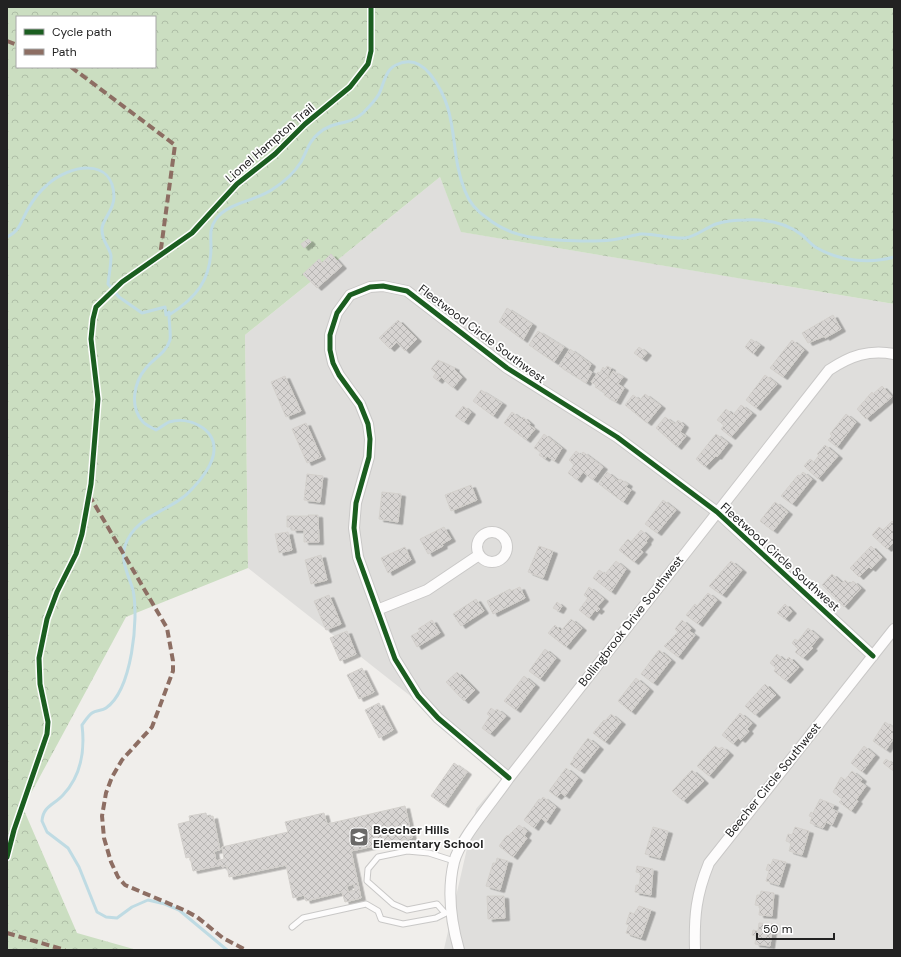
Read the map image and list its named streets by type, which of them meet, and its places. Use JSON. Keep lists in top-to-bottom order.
{
  "streets": {
    "street": ["Fleetwood Circle Southwest", "Bollingbrook Drive Southwest", "Beecher Circle Southwest"],
    "cycle path": ["Lionel Hampton Trail"]
  },
  "crossings": [
    ["Fleetwood Circle Southwest", "Bollingbrook Drive Southwest"],
    ["Fleetwood Circle Southwest", "Beecher Circle Southwest"]
  ],
  "places": {
    "school or university": ["Beecher Hills Elementary School"]
  },
  "legend": ["Cycle path", "Path"],
  "scale_bar": "50 m"
}
